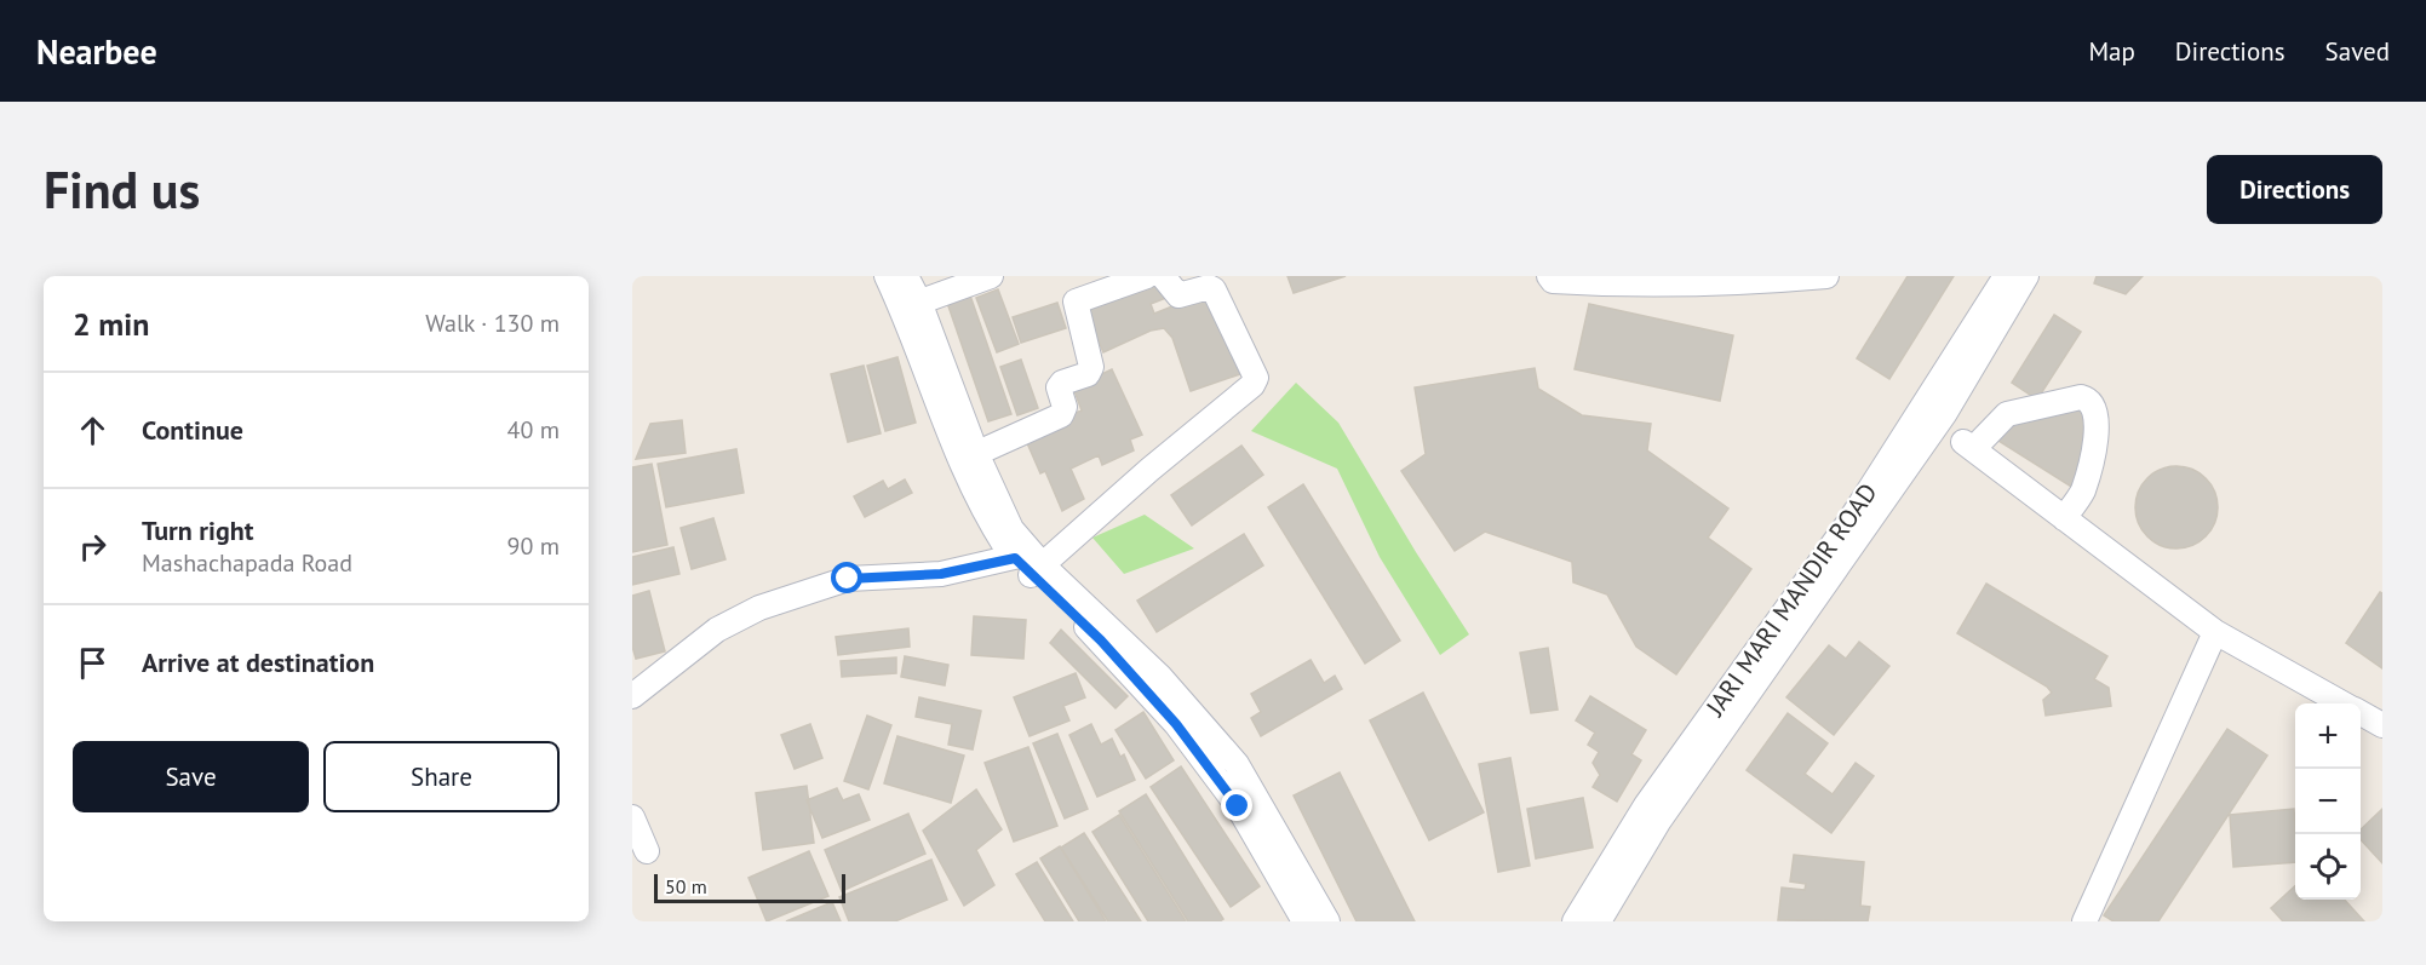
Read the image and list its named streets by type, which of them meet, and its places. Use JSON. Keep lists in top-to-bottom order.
{
  "streets": {
    "street": ["JARI MARI MANDIR ROAD"]
  },
  "scale_bar": "50 m",
  "page": {
    "header": "Nearbee",
    "nav": ["Map", "Directions", "Saved"],
    "buttons": [
      "Directions",
      ["Save", "Share"]
    ],
    "title": "Find us",
    "heading": ["2 min", "Walk · 130 m"],
    "list": [
      ["Continue", "40 m"],
      ["Turn right", "Mashachapada Road", "90 m"],
      "Arrive at destination"
    ],
    "map_buttons": ["+", "−"],
    "scale": "50 m"
  }
}
